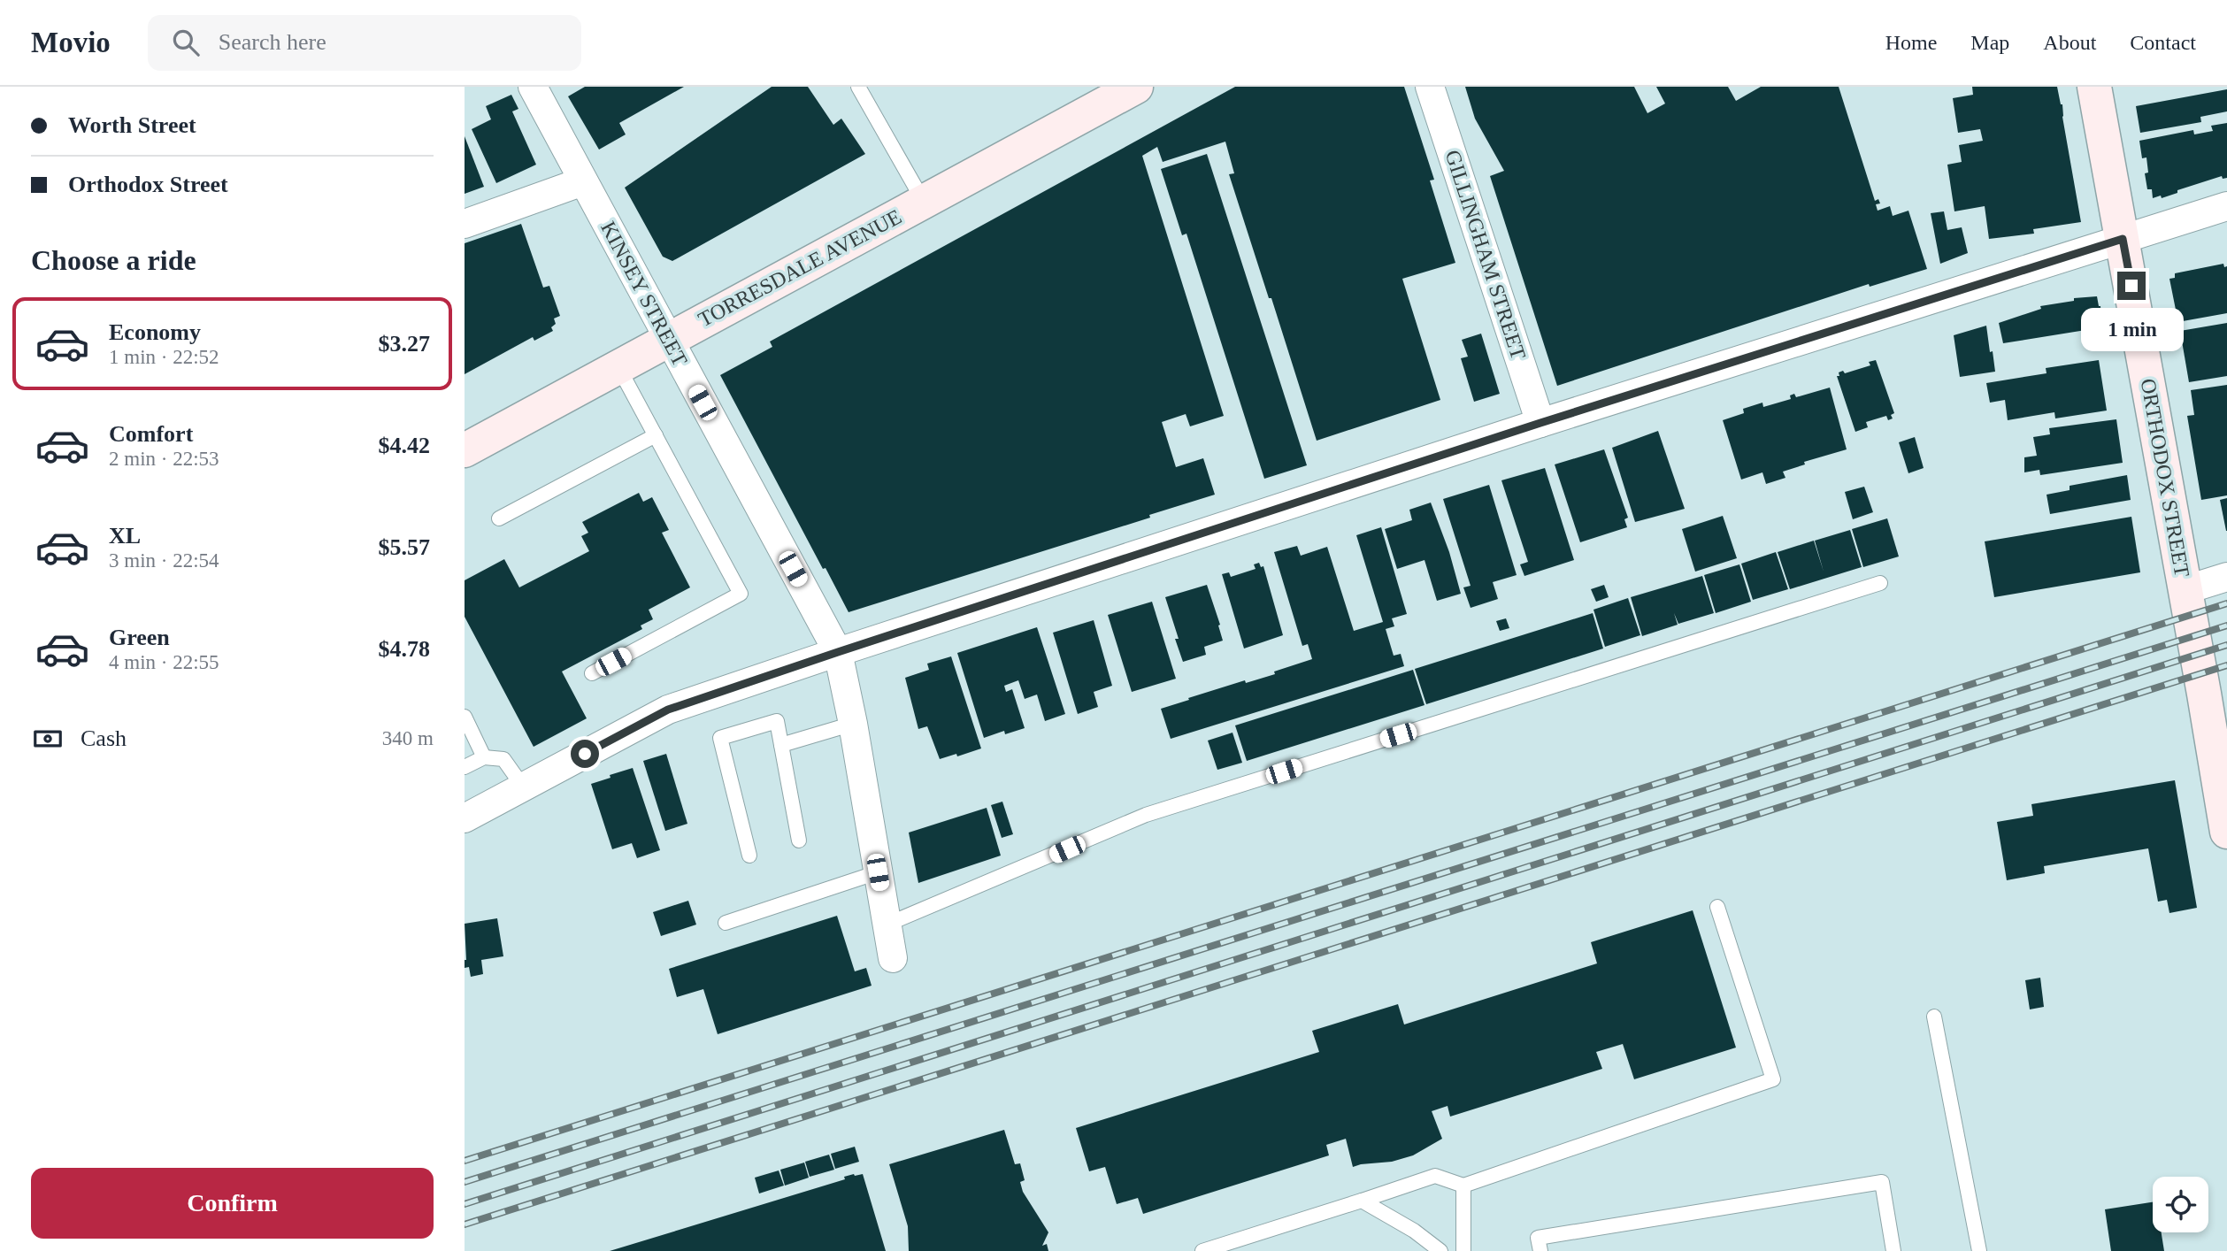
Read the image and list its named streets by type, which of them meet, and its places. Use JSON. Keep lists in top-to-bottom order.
{
  "streets": {
    "main road": ["TORRESDALE AVENUE", "ORTHODOX STREET"],
    "street": ["GILLINGHAM STREET", "KINSEY STREET"]
  },
  "crossings": [
    ["TORRESDALE AVENUE", "KINSEY STREET"]
  ],
  "page": {
    "header": "Movio",
    "search": "Search here",
    "nav": [
      "Home",
      "Map",
      "About",
      "Contact"
    ],
    "banner": ["Worth Street", "Orthodox Street"],
    "heading": "Choose a ride",
    "list": [
      {
        "name": "Economy",
        "note": "1 min · 22:52",
        "value": "$3.27"
      },
      {
        "name": "Comfort",
        "note": "2 min · 22:53",
        "value": "$4.42"
      },
      {
        "name": "XL",
        "note": "3 min · 22:54",
        "value": "$5.57"
      },
      {
        "name": "Green",
        "note": "4 min · 22:55",
        "value": "$4.78"
      }
    ],
    "bubble": "1 min",
    "pay": ["Cash", "340 m"],
    "buttons": "Confirm"
  }
}
